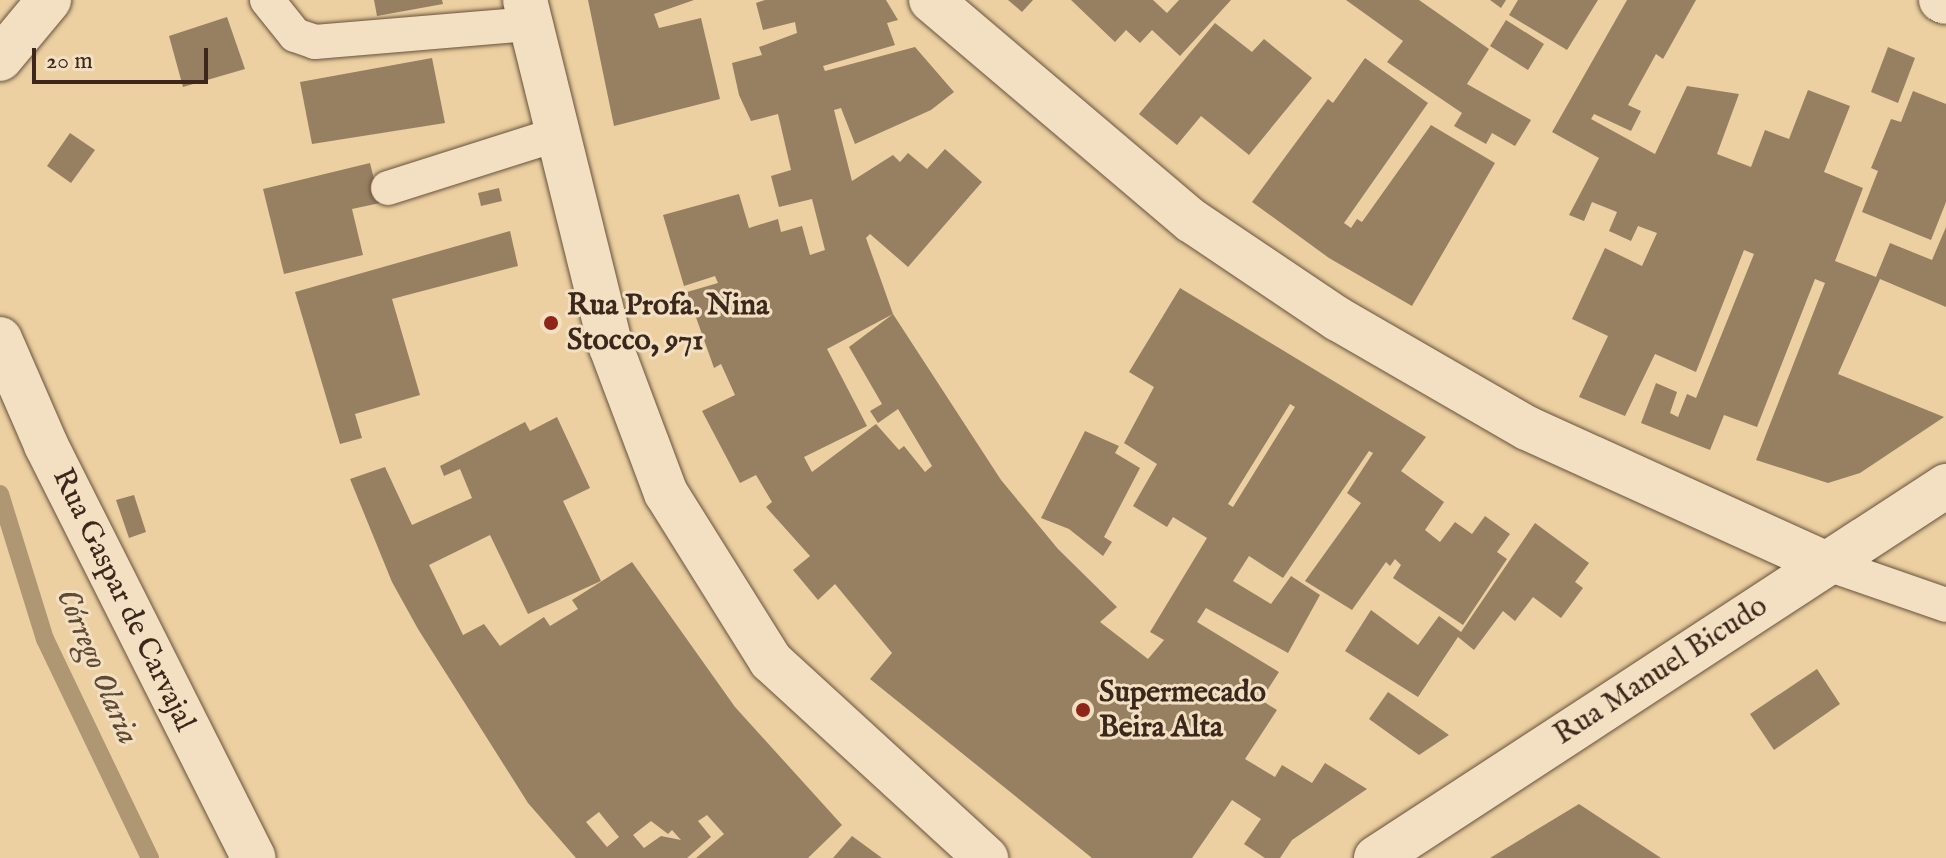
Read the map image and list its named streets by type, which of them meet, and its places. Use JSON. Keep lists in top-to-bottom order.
{
  "streets": {
    "street": ["Rua Gaspar de Carvajal", "Rua Manuel Bicudo"]
  },
  "water": ["Córrego Olaria"],
  "places": ["Rua Profa. Nina Stocco, 971", "Supermecado Beira Alta"],
  "scale_bar": "20 m"
}
